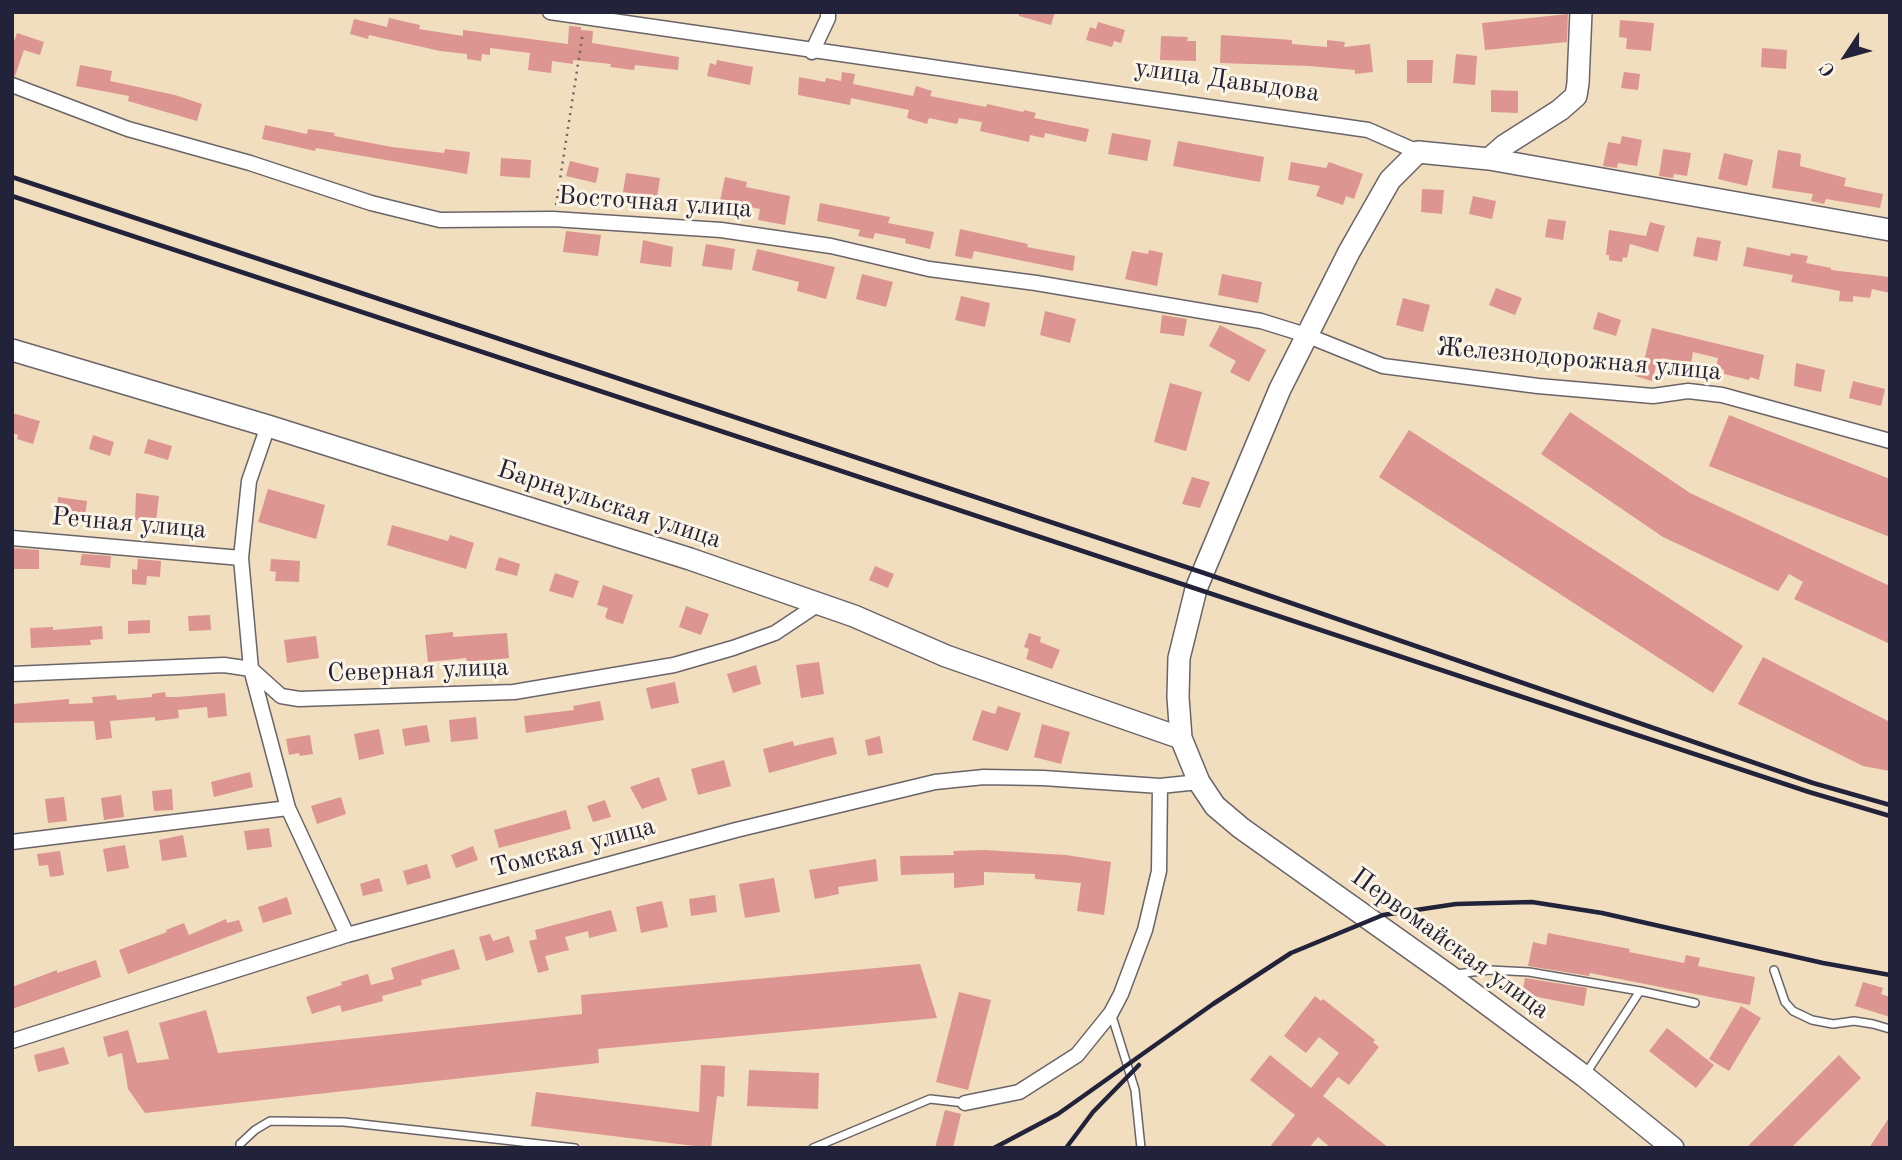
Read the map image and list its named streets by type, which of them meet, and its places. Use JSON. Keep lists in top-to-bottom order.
{
  "streets": {
    "main road": ["улица Давыдова", "Барнаульская улица", "Первомайская улица"],
    "street": [
      "Восточная улица",
      "Железнодорожная улица",
      "Речная улица",
      "Северная улица",
      "Томская улица"
    ]
  },
  "crossings": [
    ["улица Давыдова", "Первомайская улица"],
    ["Восточная улица", "Железнодорожная улица"],
    ["Восточная улица", "Первомайская улица"],
    ["Железнодорожная улица", "Первомайская улица"],
    ["Барнаульская улица", "Северная улица"],
    ["Барнаульская улица", "Первомайская улица"]
  ],
  "north": "bottom left"
}
